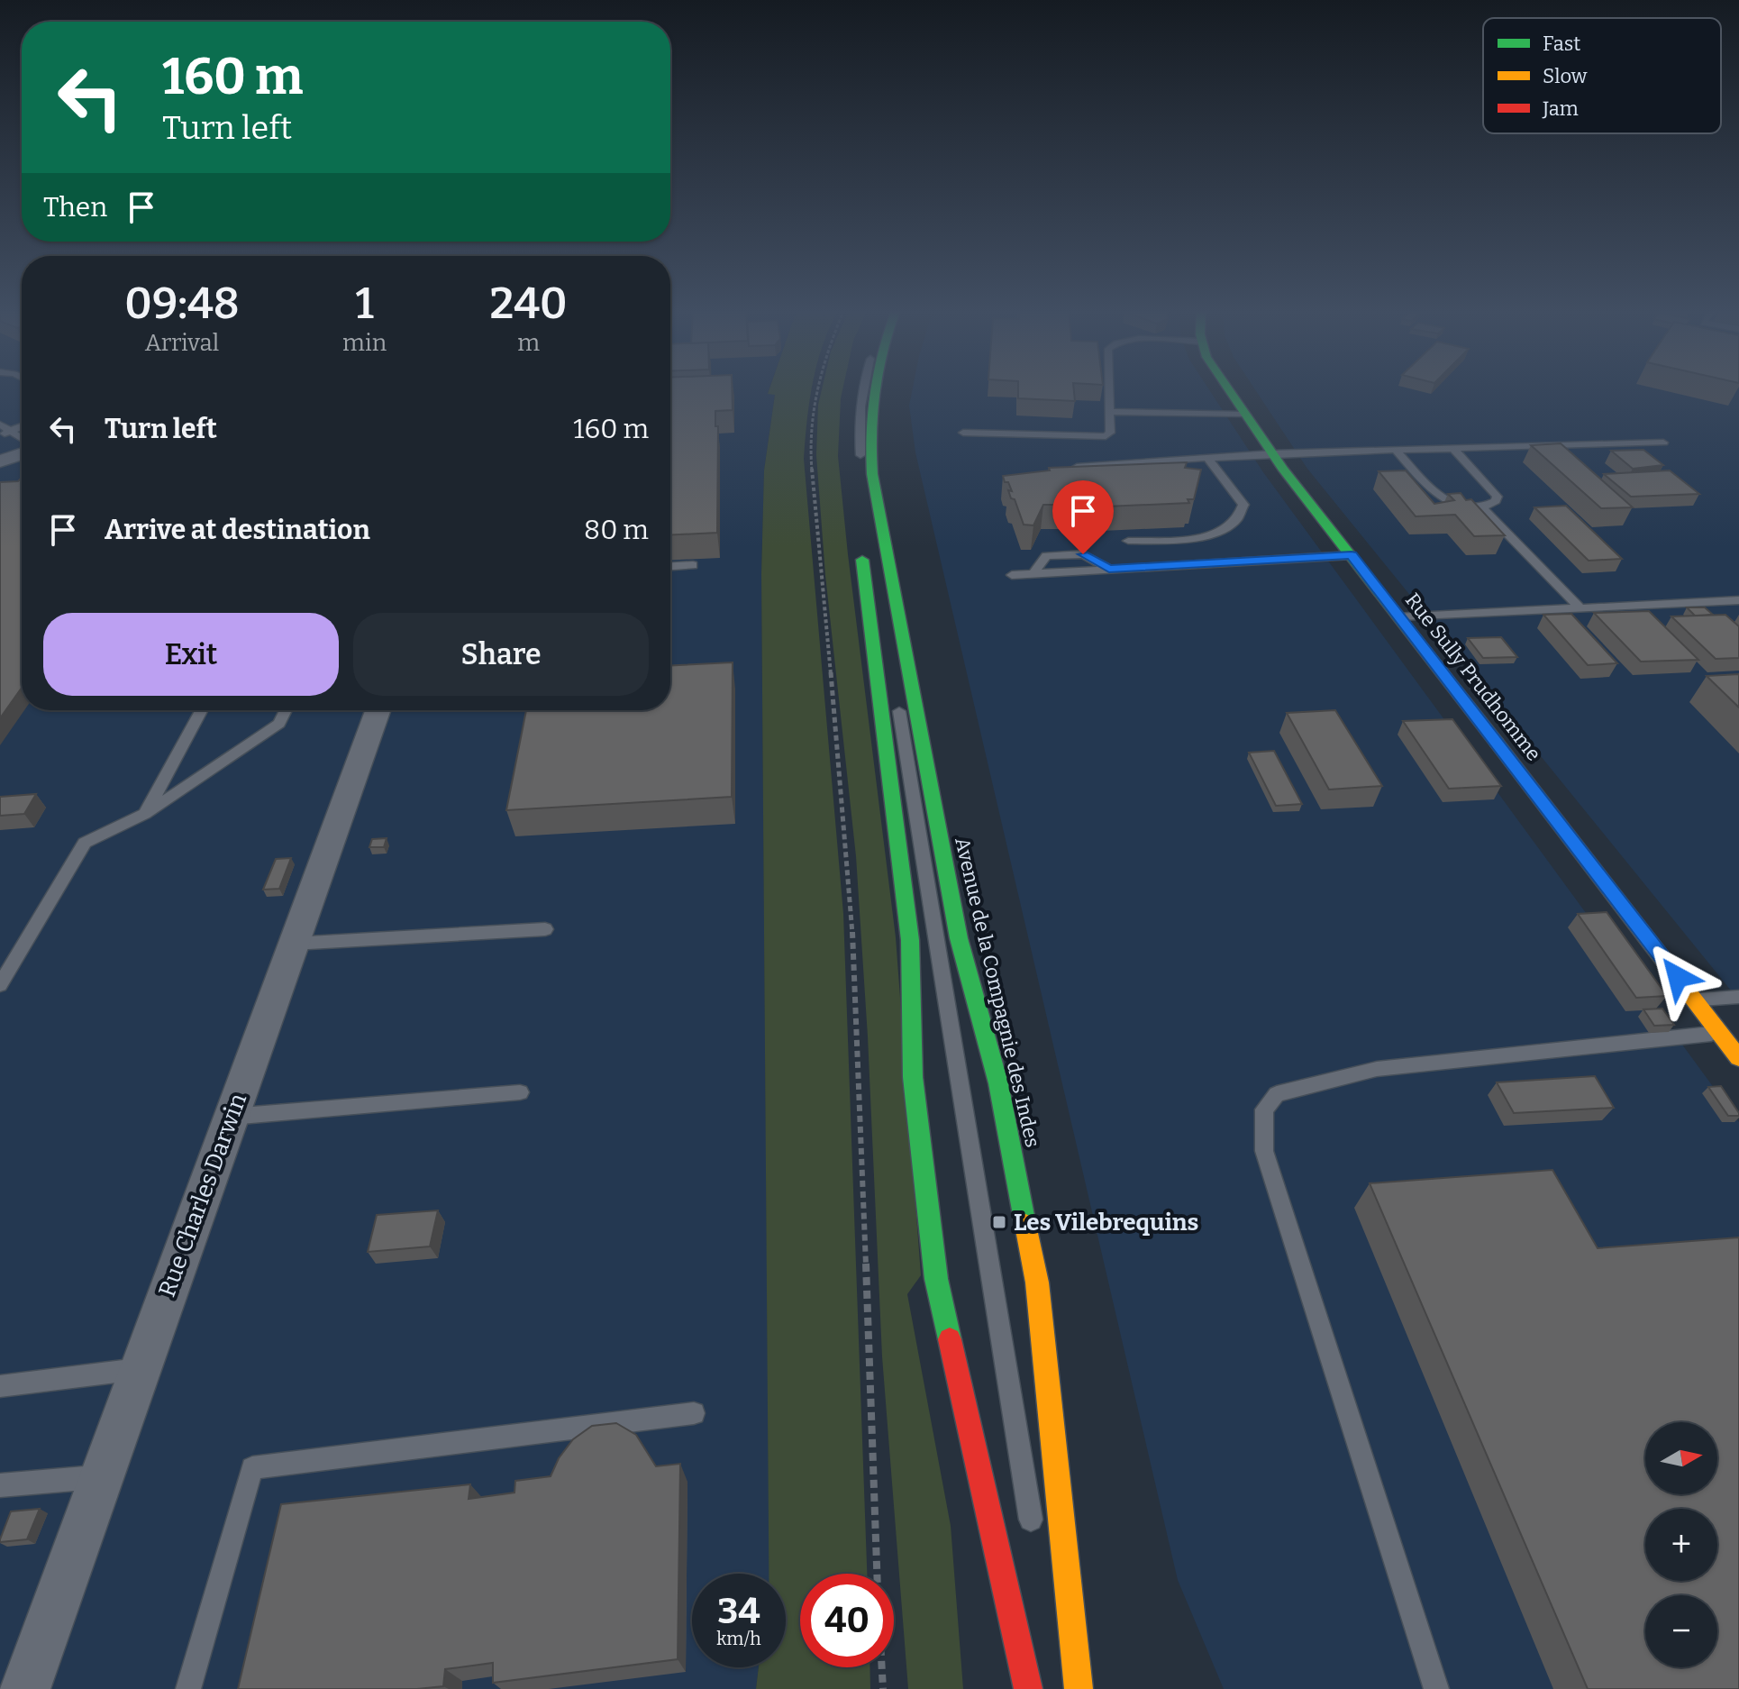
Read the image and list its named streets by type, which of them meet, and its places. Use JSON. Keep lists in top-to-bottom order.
{
  "streets": {
    "main road": ["Rue Sully Prudhomme", "Avenue de la Compagnie des Indes"],
    "street": ["Rue Charles Darwin"]
  },
  "places": {
    "transit": ["Les Vilebrequins"]
  },
  "legend": ["Fast", "Slow", "Jam"],
  "north": "right",
  "page": {
    "turn": ["160 m", "Turn left"],
    "then": "Then",
    "eta": [
      "09:48",
      "Arrival",
      "1",
      "min",
      "240",
      "m"
    ],
    "list": [
      {
        "name": "Turn left",
        "value": "160 m"
      },
      {
        "name": "Arrive at destination",
        "value": "80 m"
      }
    ],
    "buttons": ["Exit", "Share"],
    "map_buttons": ["+", "−"],
    "speed": "34 km/h",
    "limit": "40"
  }
}
